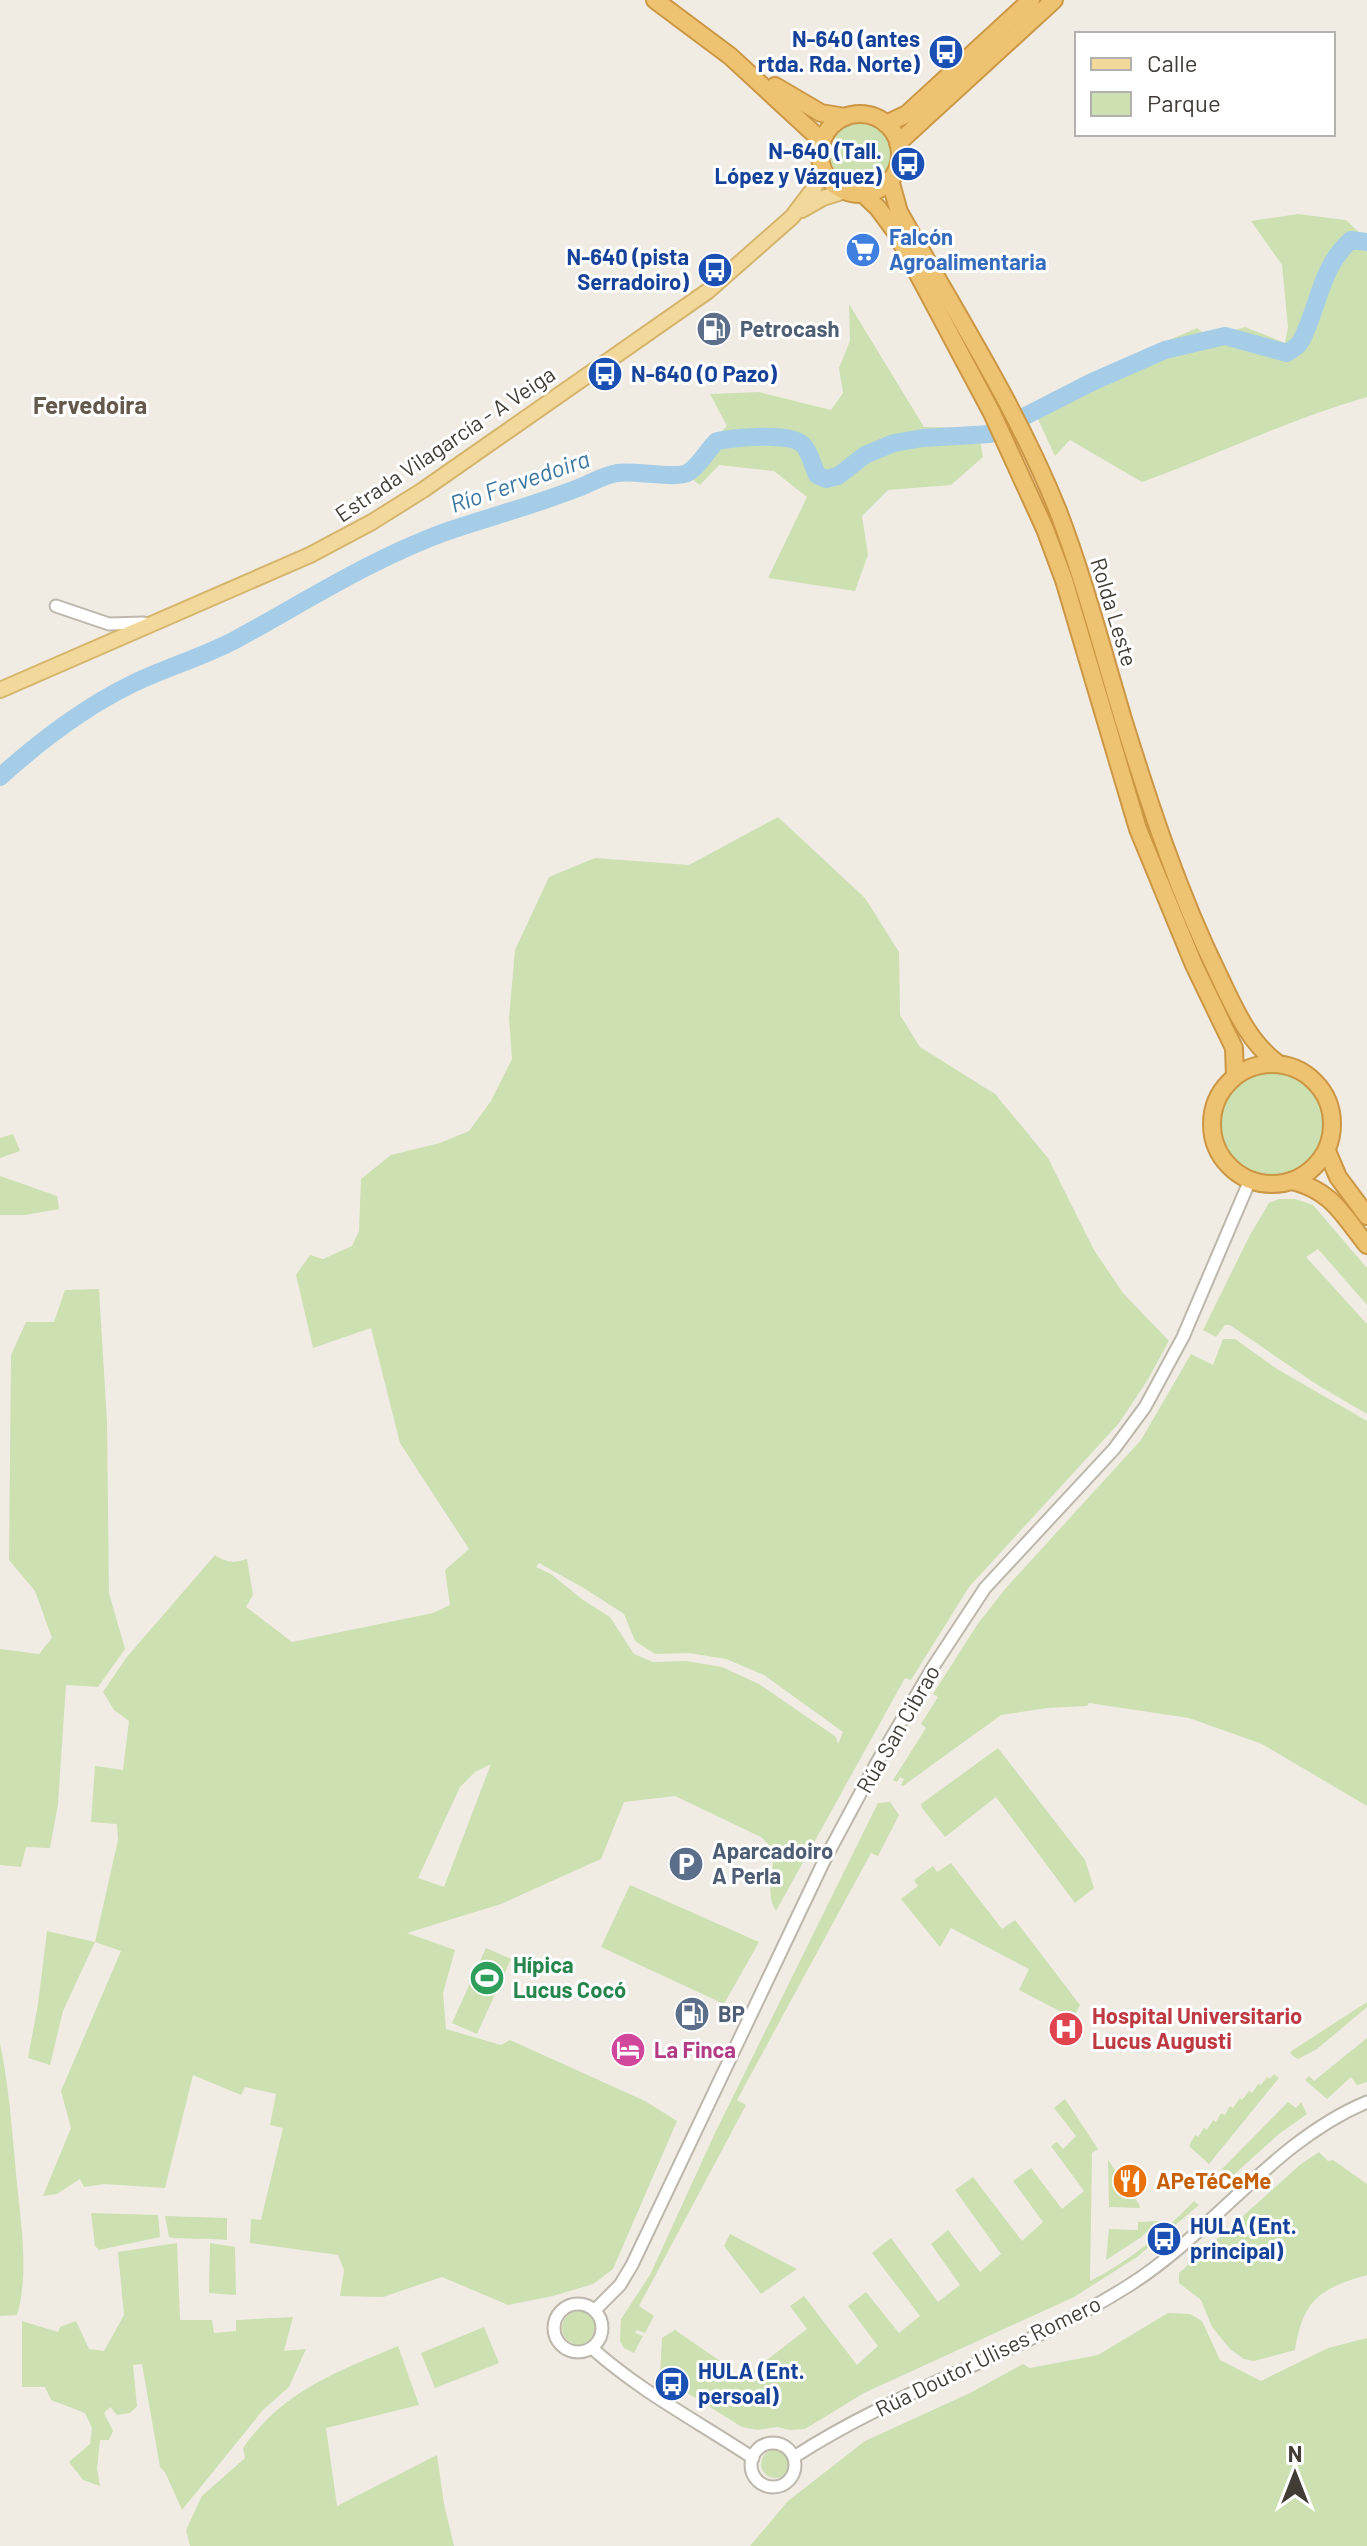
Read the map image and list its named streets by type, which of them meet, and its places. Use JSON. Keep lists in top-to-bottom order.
{
  "streets": {
    "highway": ["Rolda Leste"],
    "main road": ["Estrada Vilagarcía - A Veiga"],
    "street": ["Rúa San Cibrao", "Rúa Doutor Ulises Romero"]
  },
  "crossings": [
    ["Estrada Vilagarcía - A Veiga", "Rolda Leste"],
    ["Rolda Leste", "Rúa San Cibrao"]
  ],
  "districts": ["Fervedoira"],
  "water": ["Río Fervedoira"],
  "places": {
    "bus stop": [
      "N-640 (antes rtda. Rda. Norte)",
      "N-640 (Tall. López y Vázquez)",
      "N-640 (pista Serradoiro)",
      "N-640 (O Pazo)",
      "HULA (Ent. principal)",
      "HULA (Ent. persoal)"
    ],
    "supermarket": ["Falcón Agroalimentaria"],
    "fuel station": ["Petrocash", "BP"],
    "parking": ["Aparcadoiro A Perla"],
    "sports": ["Hípica Lucus Cocó"],
    "hospital": ["Hospital Universitario Lucus Augusti"],
    "hotel": ["La Finca"],
    "restaurant": ["APeTéCeMe"]
  },
  "legend": ["Calle", "Parque"],
  "north": "top"
}
